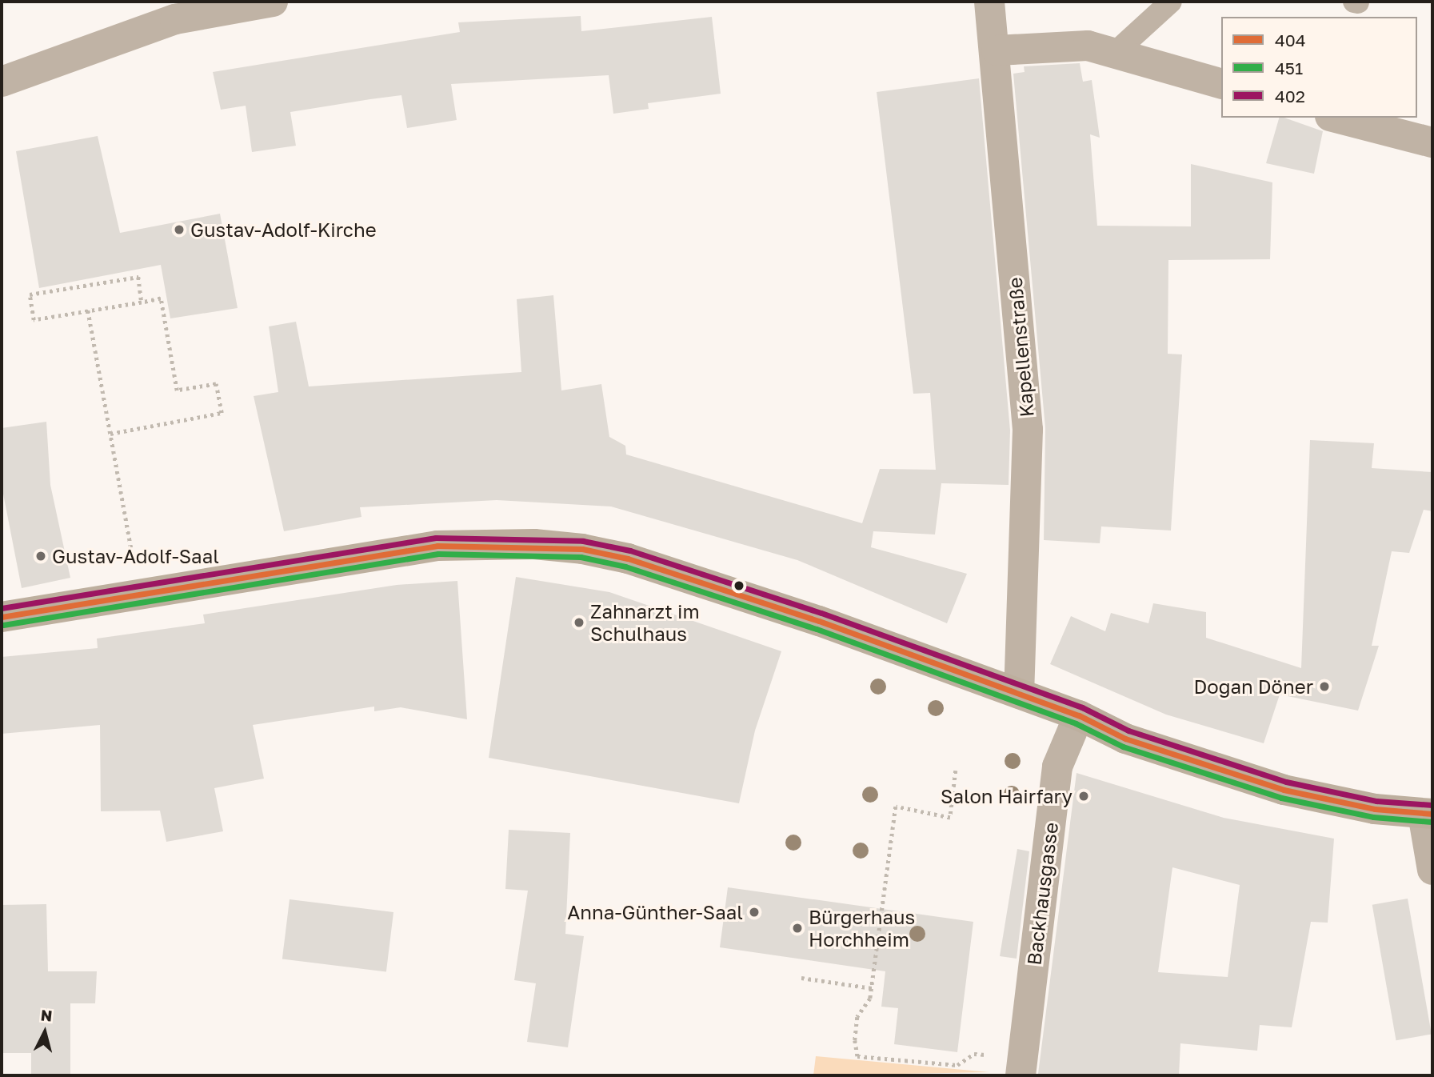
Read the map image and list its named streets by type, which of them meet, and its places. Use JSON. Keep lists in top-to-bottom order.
{
  "streets": {
    "street": ["Kapellenstraße", "Backhausgasse"]
  },
  "places": [
    "Gustav-Adolf-Kirche",
    "Gustav-Adolf-Saal",
    "Zahnarzt im Schulhaus",
    "Dogan Döner",
    "Salon Hairfary",
    "Anna-Günther-Saal",
    "Bürgerhaus Horchheim"
  ],
  "lines": ["transit line 402", "transit line 404", "transit line 451"],
  "legend": ["404", "451", "402"],
  "north": "top"
}
